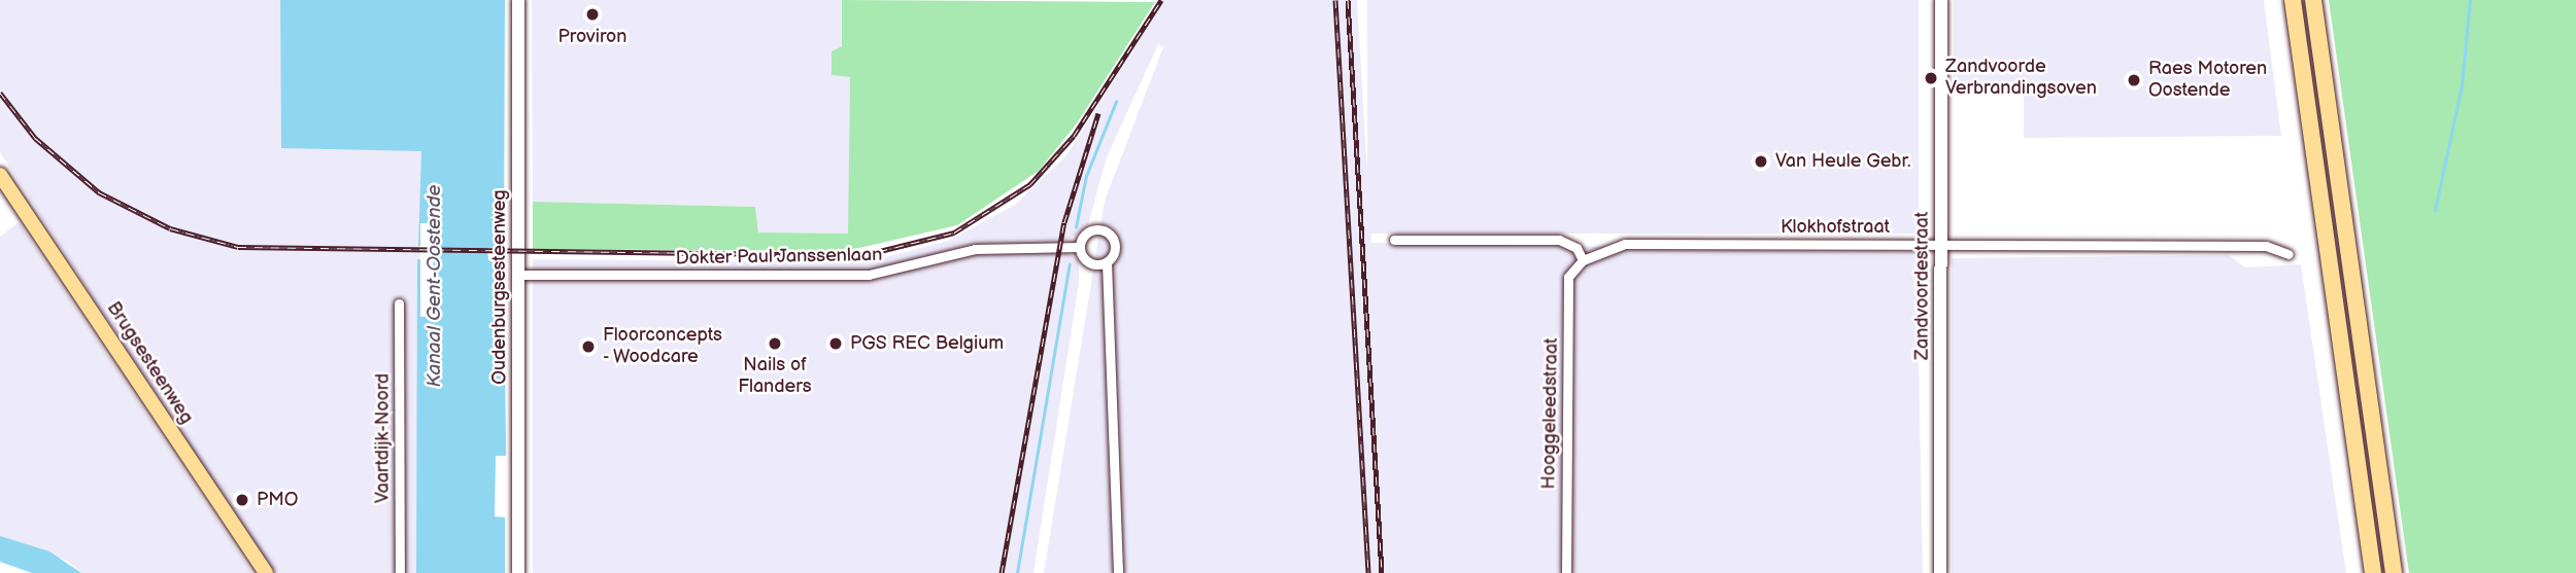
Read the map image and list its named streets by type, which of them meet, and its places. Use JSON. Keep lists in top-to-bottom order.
{
  "streets": {
    "main road": ["Brugsesteenweg"],
    "street": [
      "Klokhofstraat",
      "Dokter Paul Janssenlaan",
      "Zandvoordestraat",
      "Oudenburgsesteenweg",
      "Hooggeleedstraat",
      "Vaartdijk-Noord"
    ]
  },
  "crossings": [
    ["Klokhofstraat", "Zandvoordestraat"],
    ["Klokhofstraat", "Hooggeleedstraat"],
    ["Dokter Paul Janssenlaan", "Oudenburgsesteenweg"]
  ],
  "water": ["Kanaal Gent-Oostende"],
  "places": [
    "Proviron",
    "Zandvoorde Verbrandingsoven",
    "Raes Motoren Oostende",
    "Van Heule Gebr.",
    "Nails of Flanders",
    "PGS REC Belgium",
    "Floorconcepts - Woodcare",
    "PMO"
  ]
}
